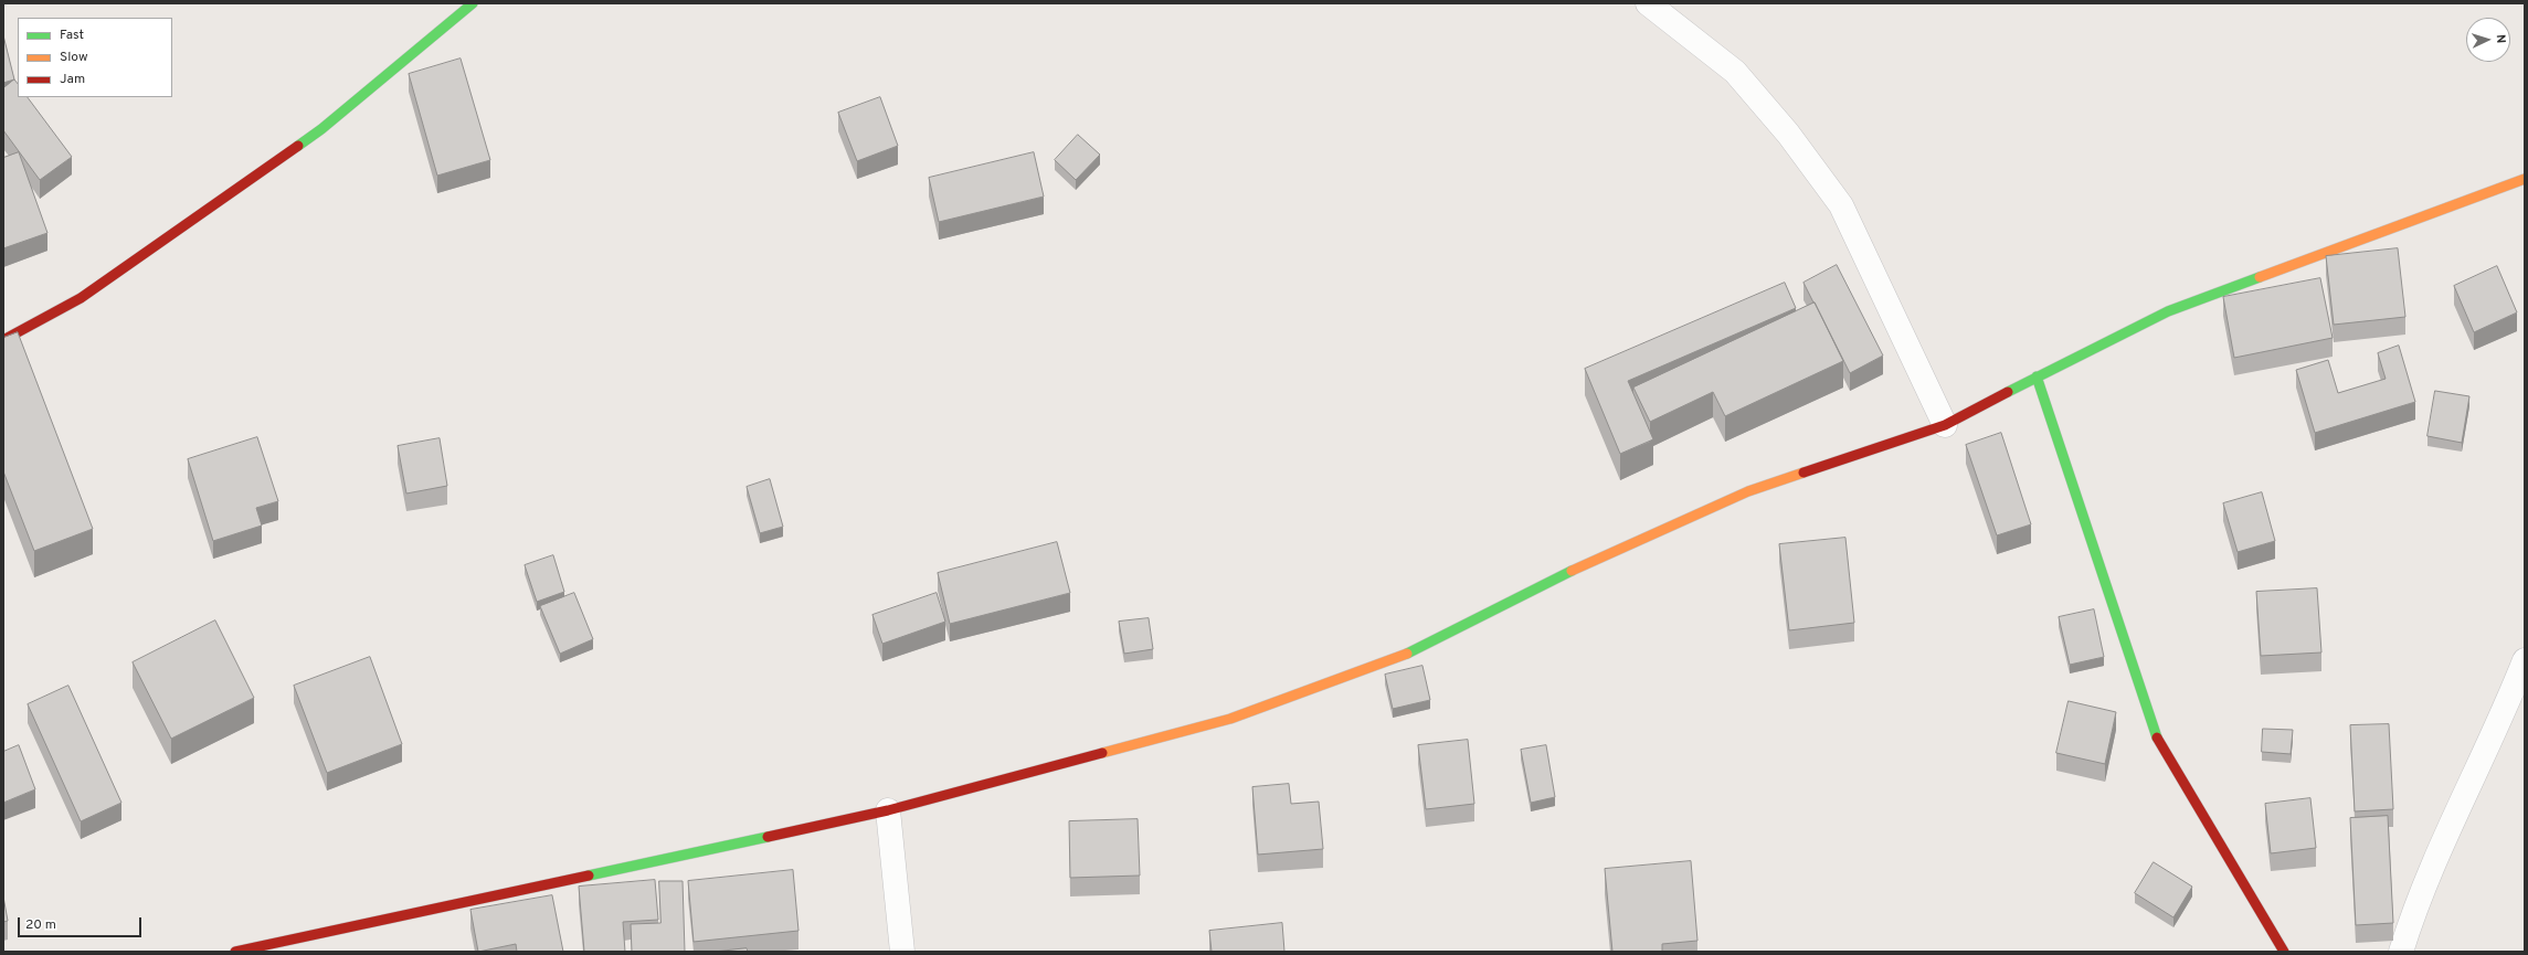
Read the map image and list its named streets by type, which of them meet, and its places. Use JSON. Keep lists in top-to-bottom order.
{
  "legend": ["Fast", "Slow", "Jam"],
  "scale_bar": "20 m",
  "north": "right"
}
